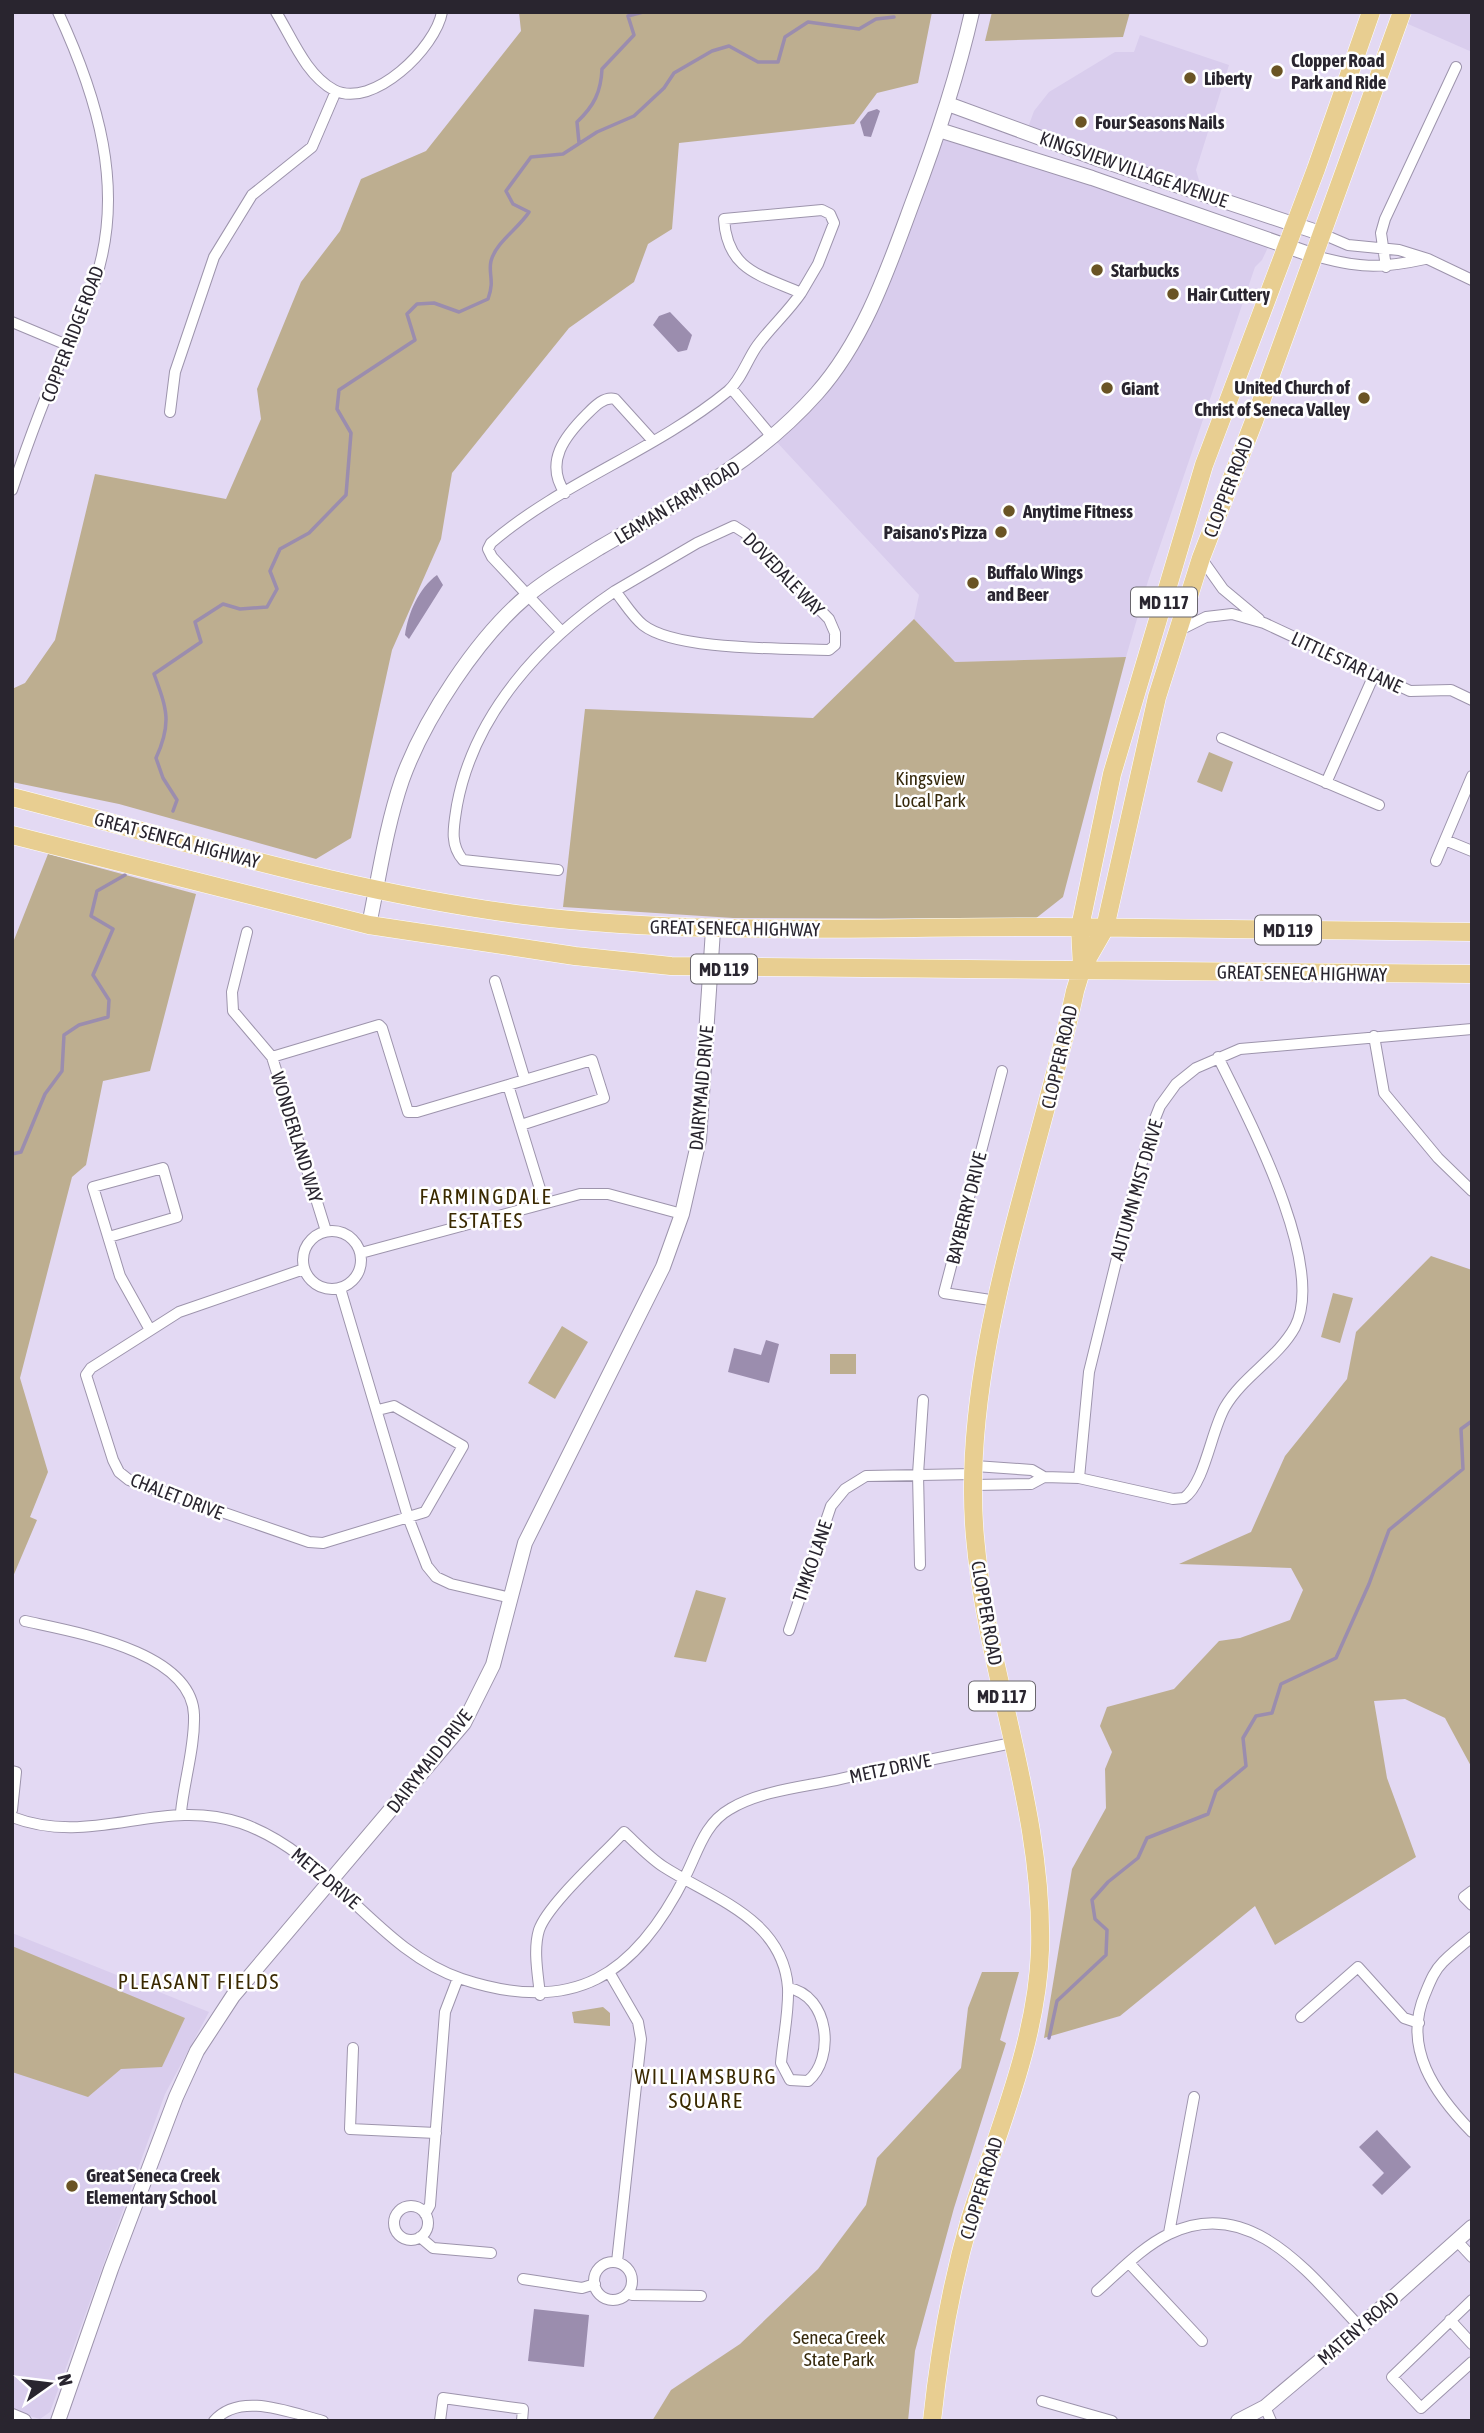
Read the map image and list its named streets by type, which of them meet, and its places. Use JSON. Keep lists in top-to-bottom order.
{
  "streets": {
    "main road": [
      "CLOPPER ROAD",
      "MD 117",
      "GREAT SENECA HIGHWAY",
      "MD 119"
    ],
    "street": [
      "KINGSVIEW VILLAGE AVENUE",
      "COPPER RIDGE ROAD",
      "LEAMAN FARM ROAD",
      "DOVEDALE WAY",
      "LITTLE STAR LANE",
      "DAIRYMAID DRIVE",
      "WONDERLAND WAY",
      "AUTUMN MIST DRIVE",
      "BAYBERRY DRIVE",
      "CHALET DRIVE",
      "TIMKO LANE",
      "METZ DRIVE",
      "MATENY ROAD"
    ]
  },
  "crossings": [
    ["KINGSVIEW VILLAGE AVENUE", "CLOPPER ROAD"],
    ["KINGSVIEW VILLAGE AVENUE", "LEAMAN FARM ROAD"],
    ["CLOPPER ROAD", "LITTLE STAR LANE"],
    ["CLOPPER ROAD", "GREAT SENECA HIGHWAY"],
    ["CLOPPER ROAD", "BAYBERRY DRIVE"],
    ["CLOPPER ROAD", "TIMKO LANE"],
    ["CLOPPER ROAD", "METZ DRIVE"],
    ["LEAMAN FARM ROAD", "GREAT SENECA HIGHWAY"],
    ["GREAT SENECA HIGHWAY", "DAIRYMAID DRIVE"],
    ["DAIRYMAID DRIVE", "METZ DRIVE"],
    ["WONDERLAND WAY", "CHALET DRIVE"]
  ],
  "districts": ["FARMINGDALE ESTATES", "PLEASANT FIELDS", "WILLIAMSBURG SQUARE"],
  "parks": ["Kingsview Local Park", "Seneca Creek State Park"],
  "places": [
    "Clopper Road Park and Ride",
    "Liberty",
    "Four Seasons Nails",
    "Starbucks",
    "Hair Cuttery",
    "Giant",
    "United Church of Christ of Seneca Valley",
    "Anytime Fitness",
    "Paisano's Pizza",
    "Buffalo Wings and Beer",
    "Great Seneca Creek Elementary School"
  ],
  "north": "right"
}
